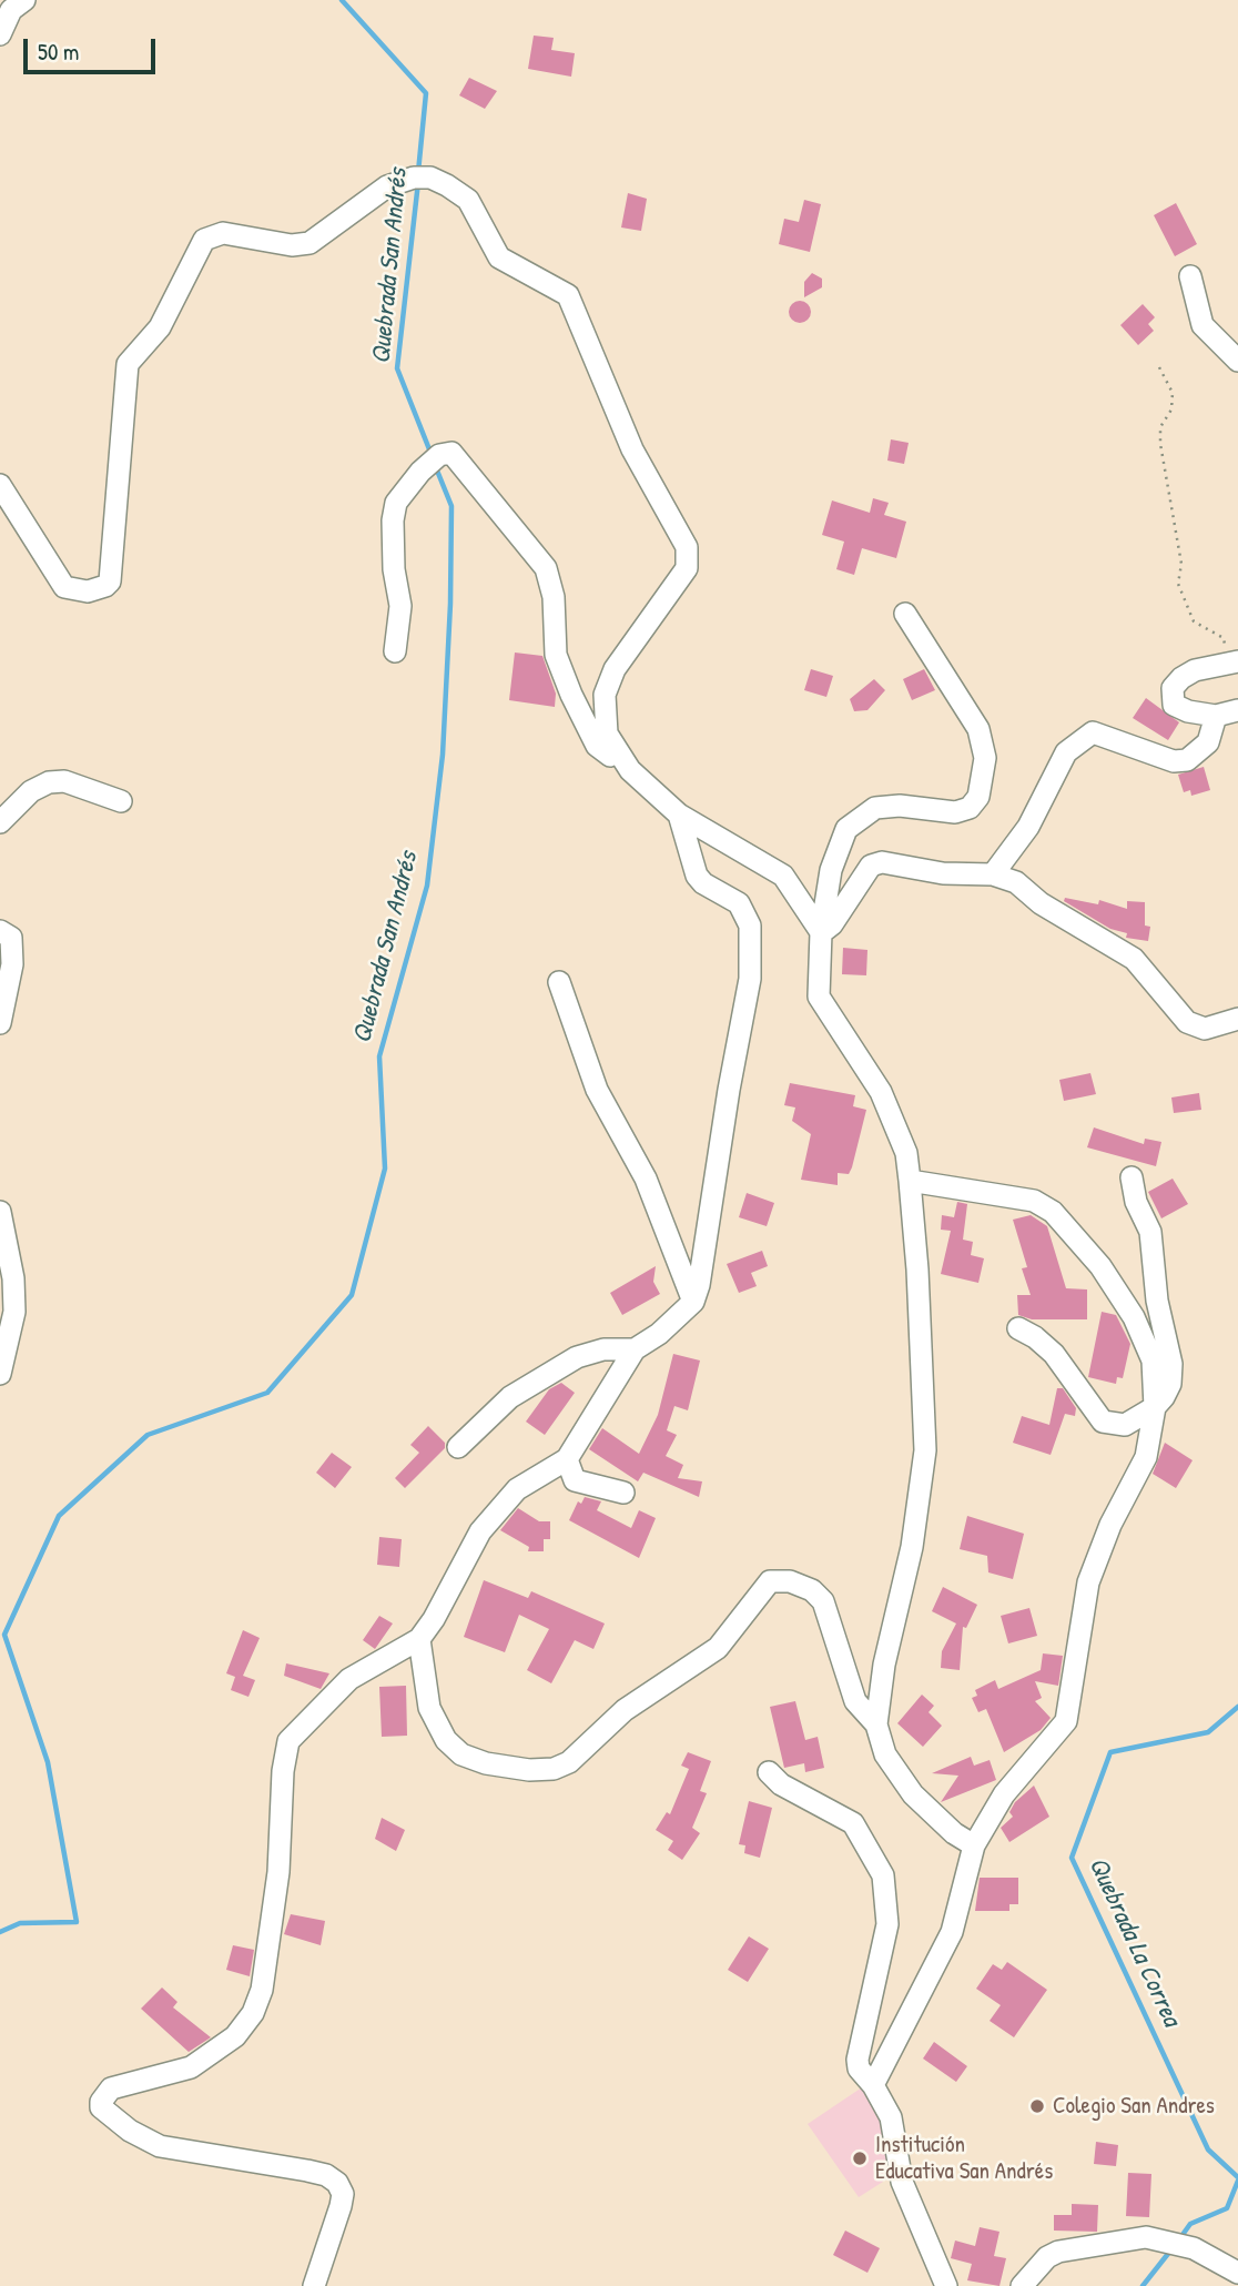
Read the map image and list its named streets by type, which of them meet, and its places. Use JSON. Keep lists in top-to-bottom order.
{
  "water": ["Quebrada San Andrés", "Quebrada La Correa"],
  "places": ["Colegio San Andres", "Institución Educativa San Andrés"],
  "scale_bar": "50 m"
}
